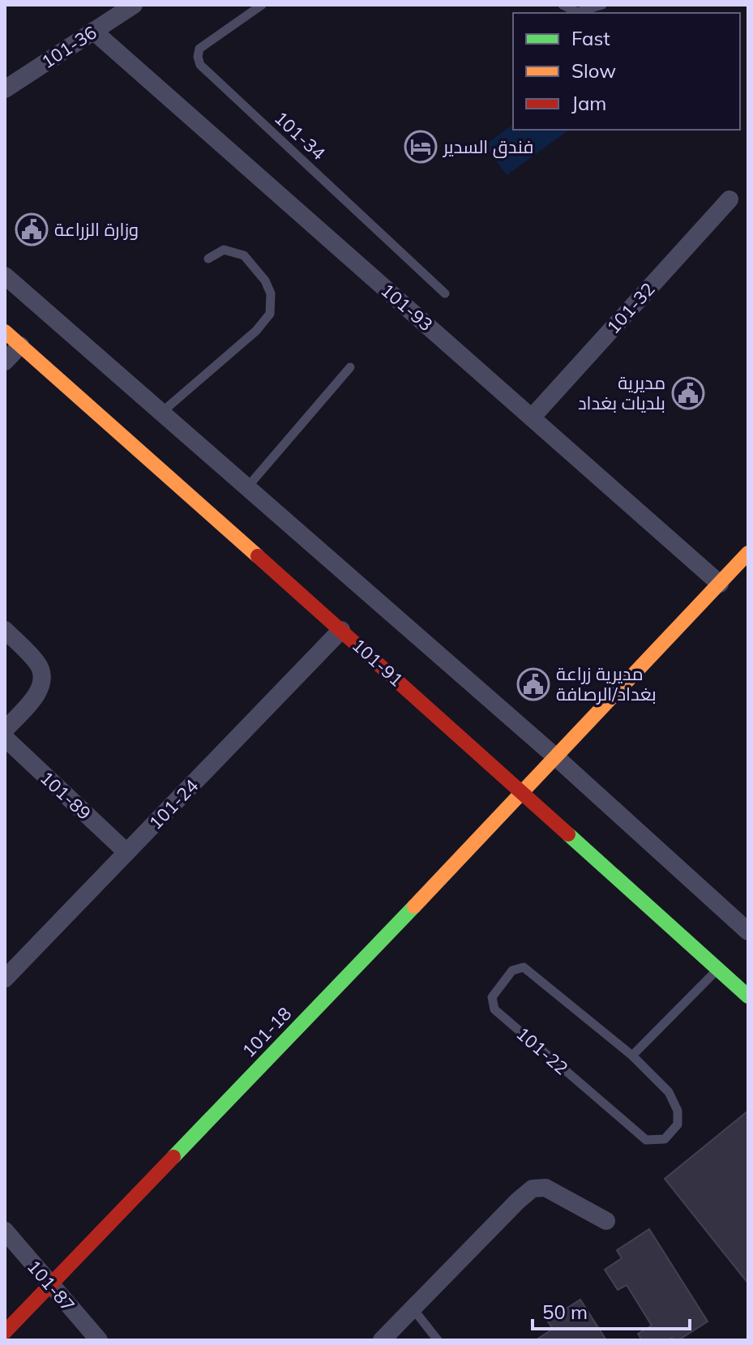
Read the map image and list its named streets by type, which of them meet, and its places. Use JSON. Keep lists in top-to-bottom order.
{
  "streets": {
    "street": [
      "101-36",
      "101-93",
      "101-32",
      "101-91",
      "101-89",
      "101-24",
      "101-18",
      "101-87"
    ],
    "lane": ["101-34", "101-22"]
  },
  "crossings": [
    ["101-36", "101-93"],
    ["101-93", "101-32"],
    ["101-93", "101-18"],
    ["101-91", "101-24"],
    ["101-91", "101-18"],
    ["101-89", "101-24"],
    ["101-18", "101-87"]
  ],
  "places": {
    "hotel": ["فندق السدير"],
    "public building": ["وزارة الزراعة", "مديرية بلديات بغداد", "مديرية زراعة بغداد/الرصافة"]
  },
  "legend": ["Fast", "Slow", "Jam"],
  "scale_bar": "50 m"
}
